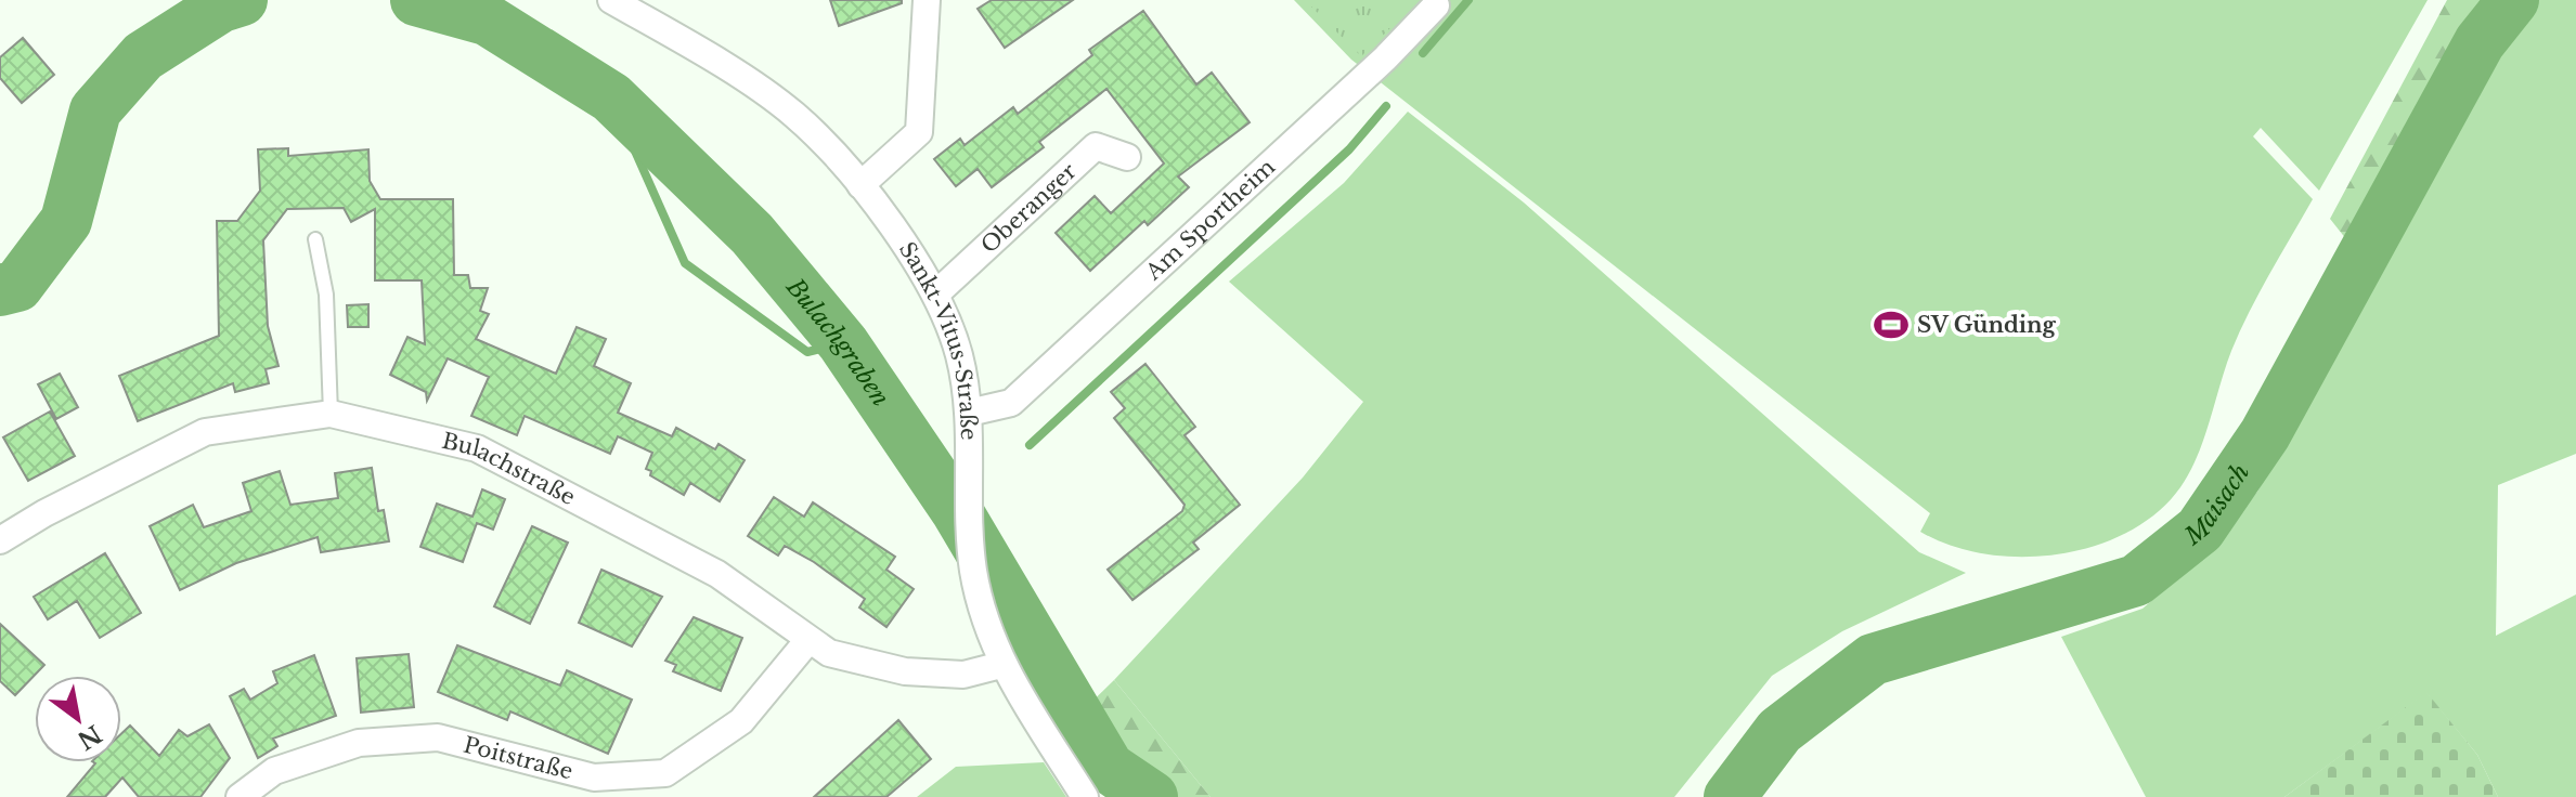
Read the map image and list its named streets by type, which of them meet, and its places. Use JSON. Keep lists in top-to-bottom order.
{
  "streets": {
    "street": [
      "Oberanger",
      "Am Sportheim",
      "Sankt-Vitus-Straße",
      "Bulachstraße",
      "Poitstraße"
    ]
  },
  "crossings": [
    ["Oberanger", "Sankt-Vitus-Straße"],
    ["Am Sportheim", "Sankt-Vitus-Straße"],
    ["Sankt-Vitus-Straße", "Bulachstraße"]
  ],
  "water": ["Bulachgraben", "Maisach"],
  "places": {
    "sports": ["SV Günding"]
  },
  "north": "bottom right"
}
